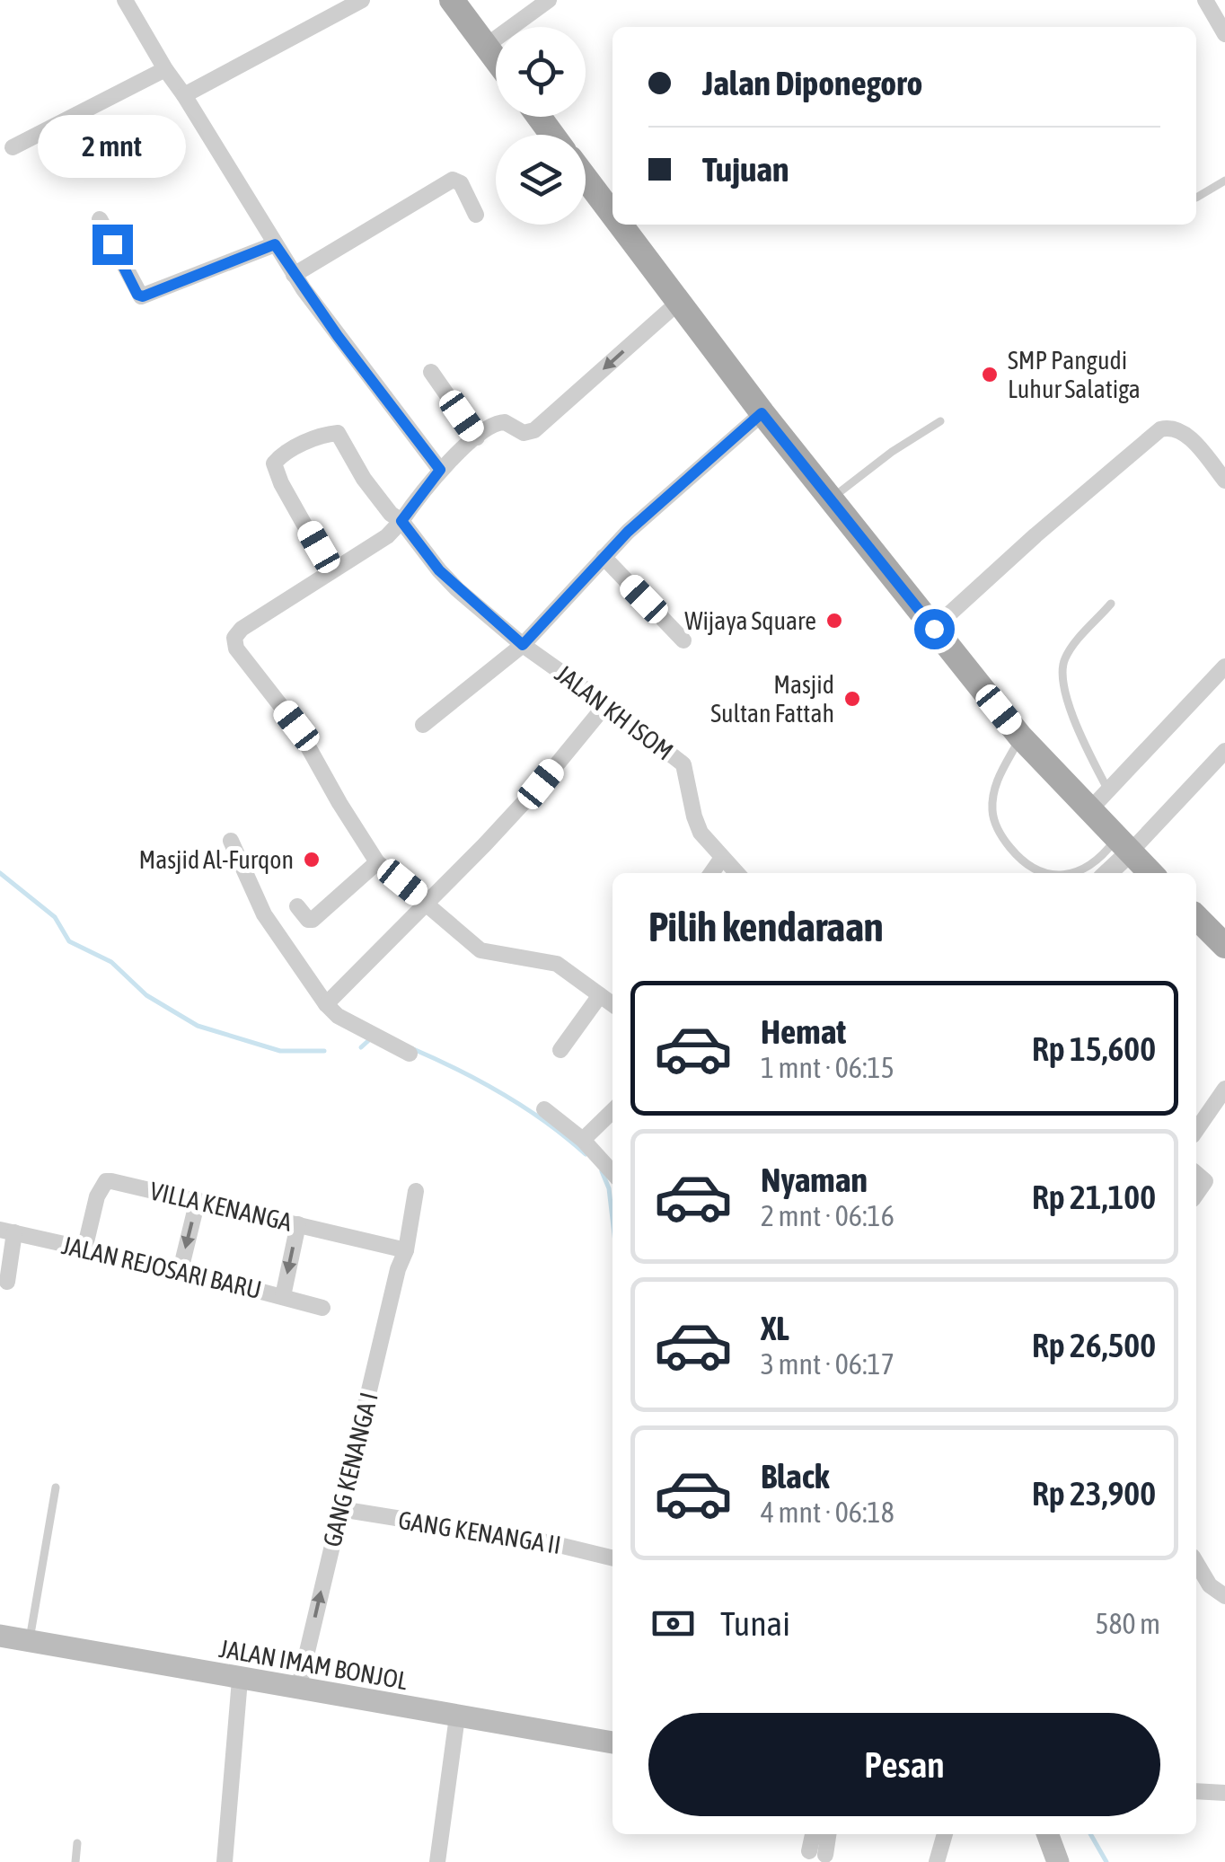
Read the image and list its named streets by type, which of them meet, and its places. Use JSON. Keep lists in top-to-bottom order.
{
  "streets": {
    "main road": ["JALAN IMAM BONJOL"],
    "street": [
      "JALAN KH ISOM",
      "VILLA KENANGA",
      "JALAN REJOSARI BARU",
      "GANG KENANGA I",
      "GANG KENANGA II"
    ]
  },
  "crossings": [
    ["VILLA KENANGA", "JALAN REJOSARI BARU"],
    ["VILLA KENANGA", "GANG KENANGA I"],
    ["GANG KENANGA I", "GANG KENANGA II"],
    ["GANG KENANGA I", "JALAN IMAM BONJOL"]
  ],
  "one_way": ["GANG KENANGA I"],
  "places": [
    "SMP Pangudi Luhur Salatiga",
    "Wijaya Square",
    "Masjid Sultan Fattah",
    "Masjid Al-Furqon"
  ],
  "page": {
    "banner": ["Jalan Diponegoro", "Tujuan"],
    "bubble": "2 mnt",
    "heading": "Pilih kendaraan",
    "list": [
      {
        "name": "Hemat",
        "note": "1 mnt · 06:15",
        "value": "Rp 15,600"
      },
      {
        "name": "Nyaman",
        "note": "2 mnt · 06:16",
        "value": "Rp 21,100"
      },
      {
        "name": "XL",
        "note": "3 mnt · 06:17",
        "value": "Rp 26,500"
      },
      {
        "name": "Black",
        "note": "4 mnt · 06:18",
        "value": "Rp 23,900"
      }
    ],
    "pay": ["Tunai", "580 m"],
    "buttons": "Pesan"
  }
}
